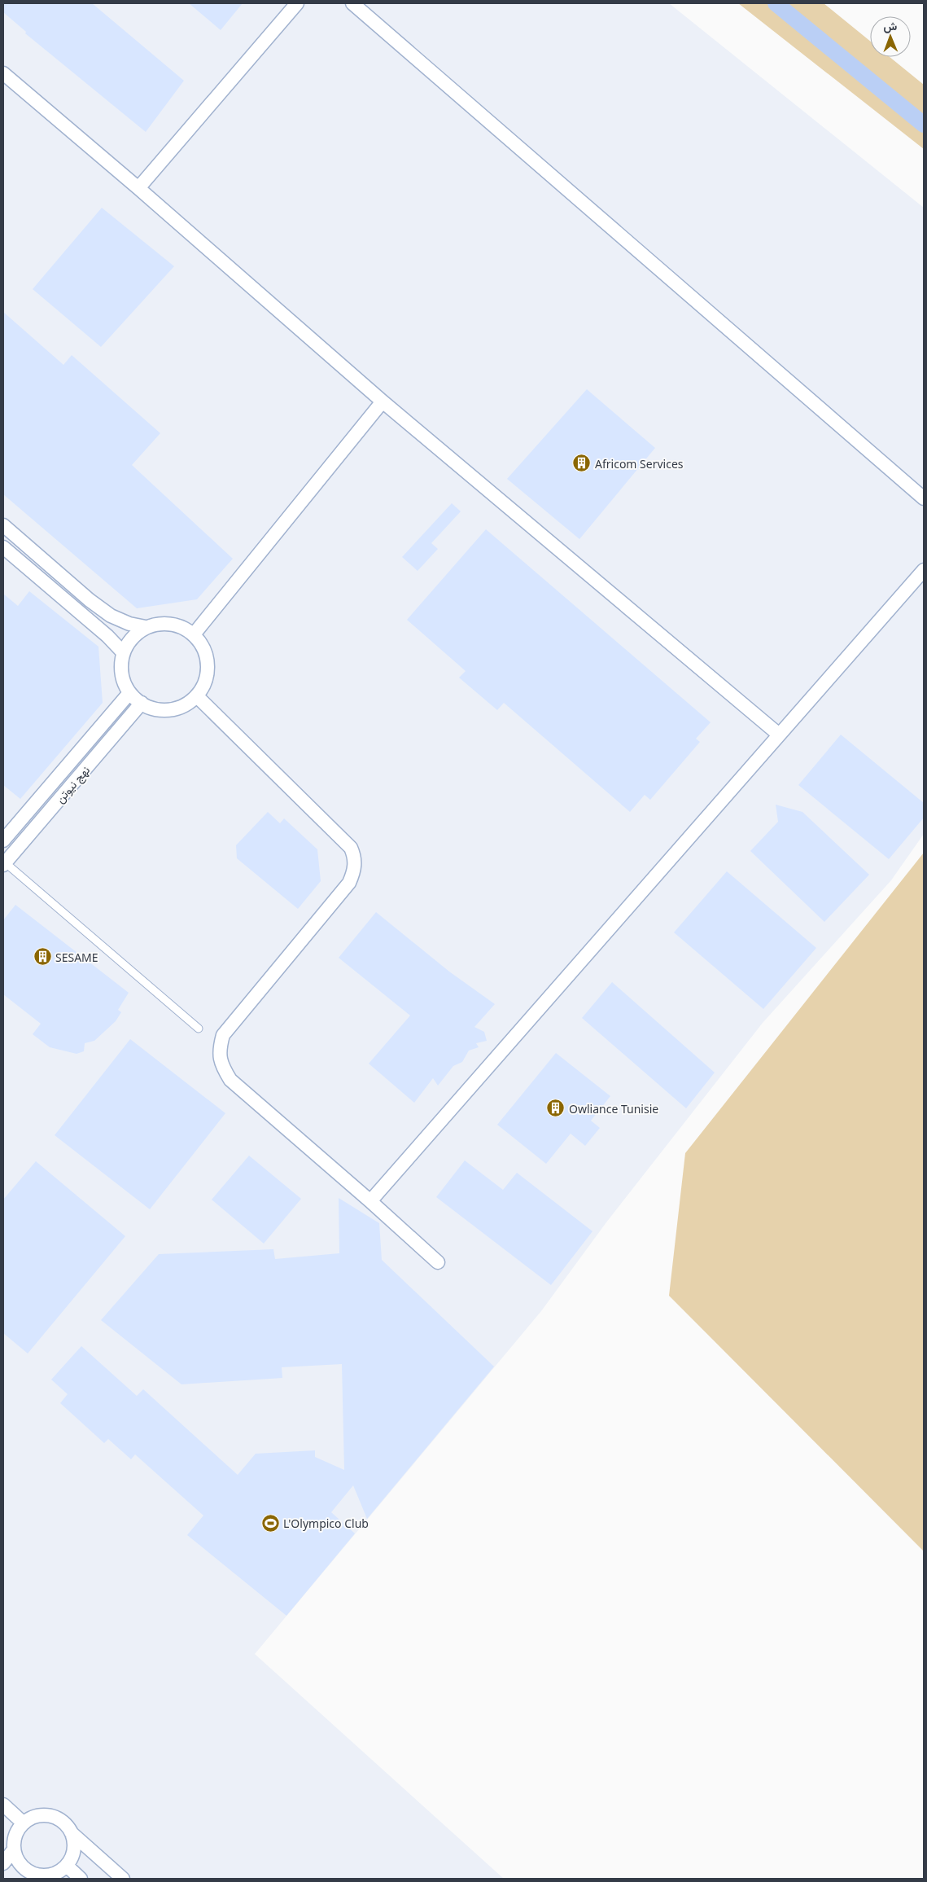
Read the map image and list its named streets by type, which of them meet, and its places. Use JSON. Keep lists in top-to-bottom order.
{
  "streets": {
    "street": ["نهج نيوتن"]
  },
  "places": {
    "building": ["Africom Services", "SESAME", "Owliance Tunisie"],
    "sports": ["L'Olympico Club"]
  },
  "north": "top"
}
